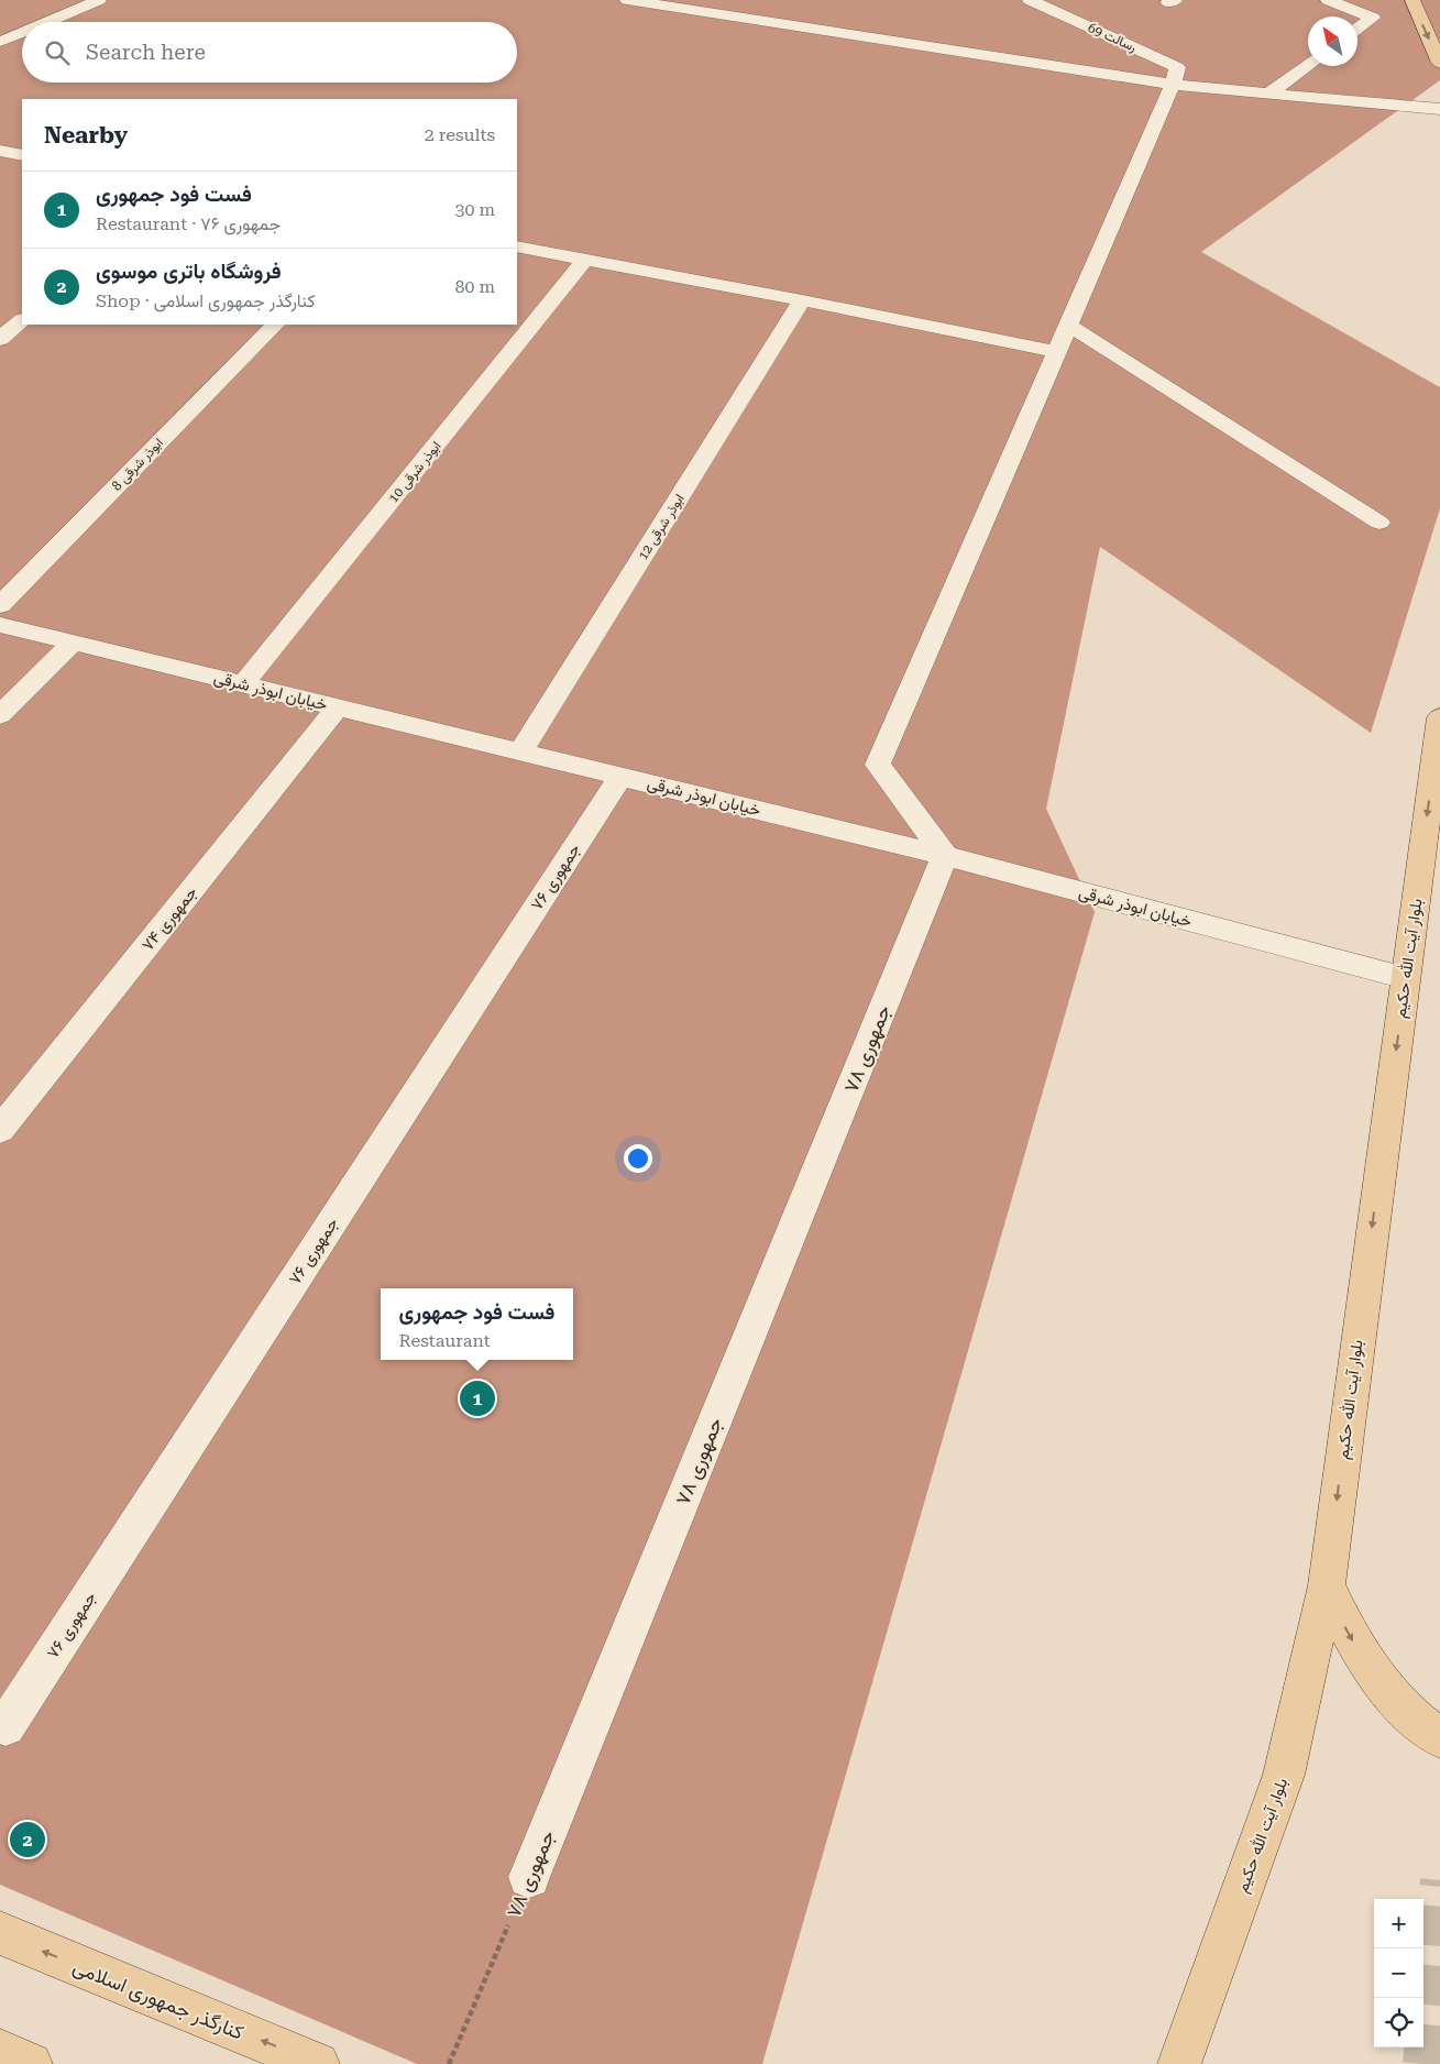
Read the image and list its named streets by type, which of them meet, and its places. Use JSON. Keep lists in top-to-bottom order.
{
  "streets": {
    "main road": ["بلوار آیت الله حکیم", "کنارگذر جمهوری اسلامی"],
    "street": [
      "رسالت 69",
      "ابوذر شرقی 8",
      "ابوذر شرقی 10",
      "ابوذر شرقی 12",
      "خیابان ابوذر شرقی",
      "جمهوری ۷۶",
      "جمهوری ۷۴",
      "جمهوری ۷۸"
    ]
  },
  "crossings": [
    ["ابوذر شرقی 10", "خیابان ابوذر شرقی"],
    ["ابوذر شرقی 12", "خیابان ابوذر شرقی"],
    ["خیابان ابوذر شرقی", "جمهوری ۷۶"],
    ["خیابان ابوذر شرقی", "جمهوری ۷۴"],
    ["خیابان ابوذر شرقی", "بلوار آیت الله حکیم"],
    ["خیابان ابوذر شرقی", "جمهوری ۷۸"]
  ],
  "one_way": ["بلوار آیت الله حکیم", "کنارگذر جمهوری اسلامی"],
  "north": "top left",
  "page": {
    "search": "Search here",
    "heading": ["Nearby", "2 results"],
    "list": [
      {
        "mark": "1",
        "name": "فست فود جمهوری",
        "note": "Restaurant · جمهوری ۷۶",
        "value": "30 m"
      },
      {
        "mark": "2",
        "name": "فروشگاه باتری موسوی",
        "note": "Shop · کنارگذر جمهوری اسلامی",
        "value": "80 m"
      }
    ],
    "popup": ["فست فود جمهوری", "Restaurant"],
    "pins": ["1", "2"],
    "map_buttons": ["+", "−"]
  }
}
